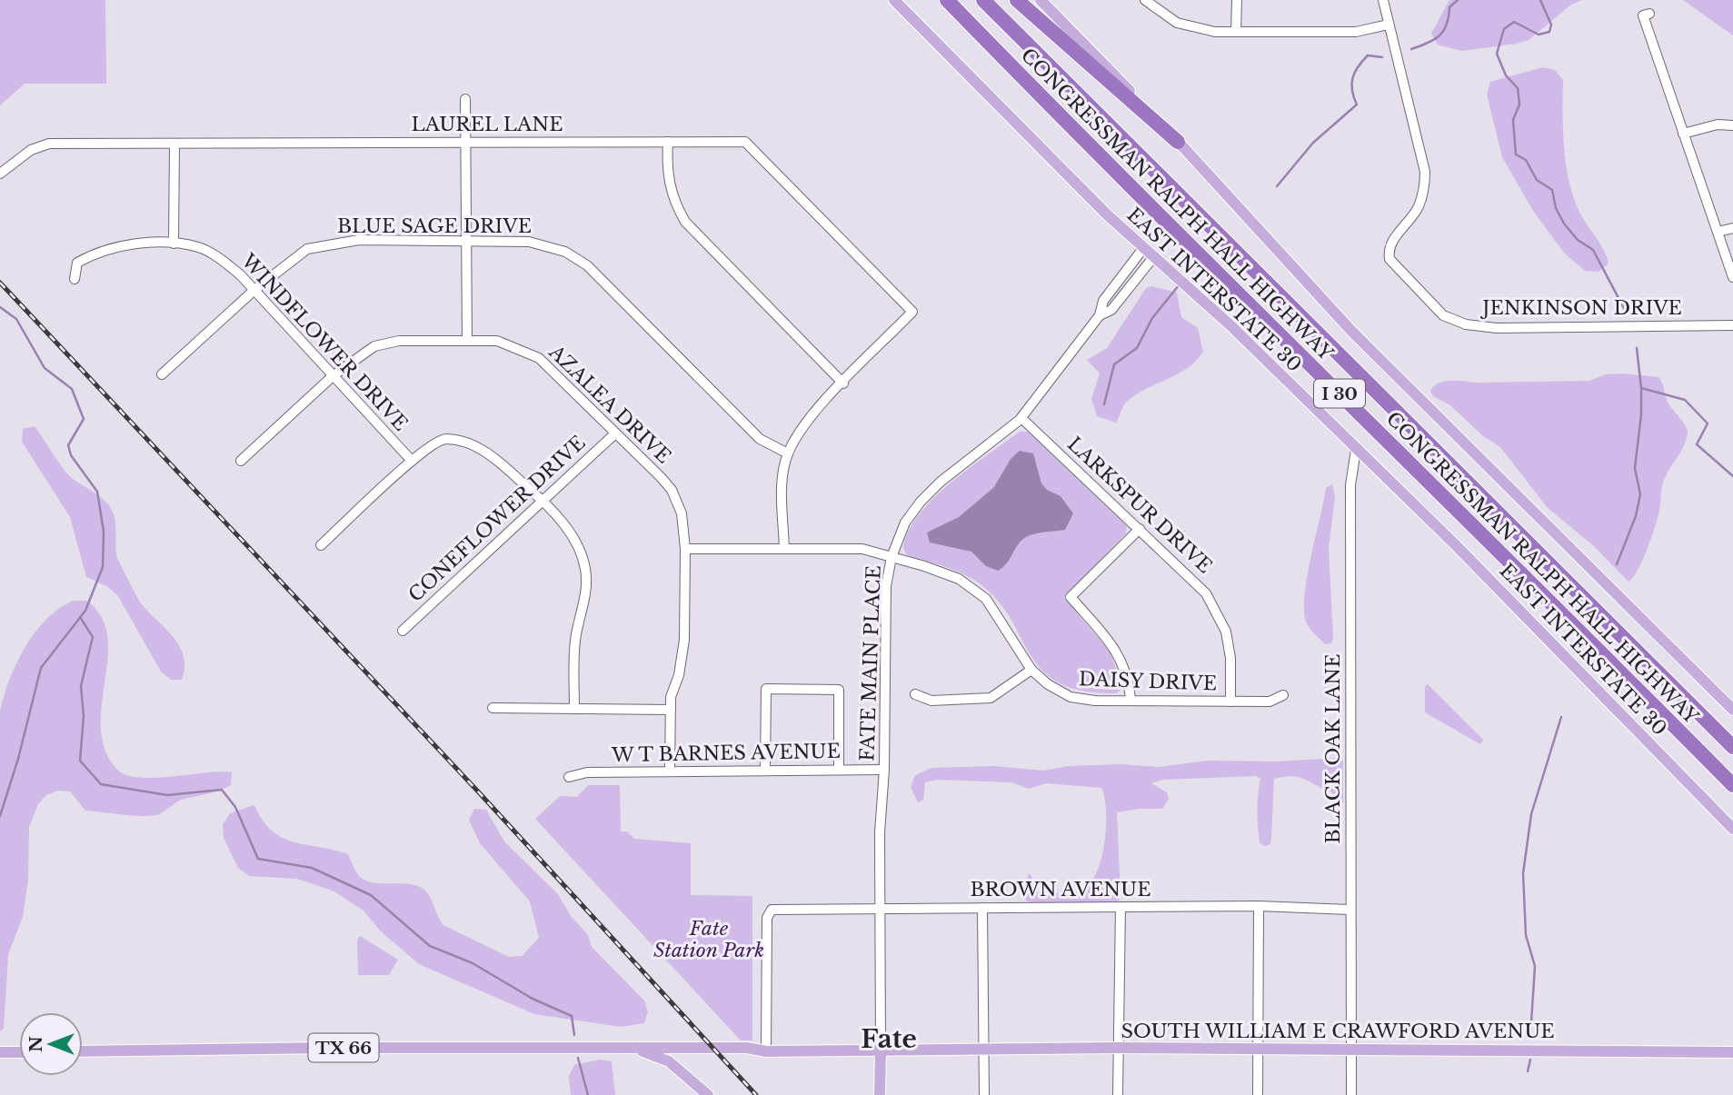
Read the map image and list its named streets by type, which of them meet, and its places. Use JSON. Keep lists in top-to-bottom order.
{
  "streets": {
    "highway": ["CONGRESSMAN RALPH HALL HIGHWAY", "I 30"],
    "main road": [
      "EAST INTERSTATE 30",
      "FATE MAIN PLACE",
      "SOUTH WILLIAM E CRAWFORD AVENUE",
      "TX 66"
    ],
    "street": [
      "LAUREL LANE",
      "BLUE SAGE DRIVE",
      "JENKINSON DRIVE",
      "WINDFLOWER DRIVE",
      "AZALEA DRIVE",
      "LARKSPUR DRIVE",
      "CONEFLOWER DRIVE",
      "DAISY DRIVE",
      "BLACK OAK LANE",
      "W T BARNES AVENUE",
      "BROWN AVENUE"
    ]
  },
  "crossings": [
    ["BLUE SAGE DRIVE", "WINDFLOWER DRIVE"],
    ["EAST INTERSTATE 30", "FATE MAIN PLACE"],
    ["EAST INTERSTATE 30", "BLACK OAK LANE"],
    ["WINDFLOWER DRIVE", "AZALEA DRIVE"],
    ["AZALEA DRIVE", "CONEFLOWER DRIVE"],
    ["AZALEA DRIVE", "DAISY DRIVE"],
    ["AZALEA DRIVE", "W T BARNES AVENUE"],
    ["LARKSPUR DRIVE", "FATE MAIN PLACE"],
    ["LARKSPUR DRIVE", "DAISY DRIVE"],
    ["FATE MAIN PLACE", "DAISY DRIVE"],
    ["FATE MAIN PLACE", "W T BARNES AVENUE"],
    ["FATE MAIN PLACE", "BROWN AVENUE"],
    ["FATE MAIN PLACE", "SOUTH WILLIAM E CRAWFORD AVENUE"],
    ["BLACK OAK LANE", "BROWN AVENUE"],
    ["BLACK OAK LANE", "SOUTH WILLIAM E CRAWFORD AVENUE"],
    ["BROWN AVENUE", "SOUTH WILLIAM E CRAWFORD AVENUE"],
    ["SOUTH WILLIAM E CRAWFORD AVENUE", "TX 66"]
  ],
  "districts": ["Fate"],
  "parks": ["Fate Station Park"],
  "north": "left"
}
